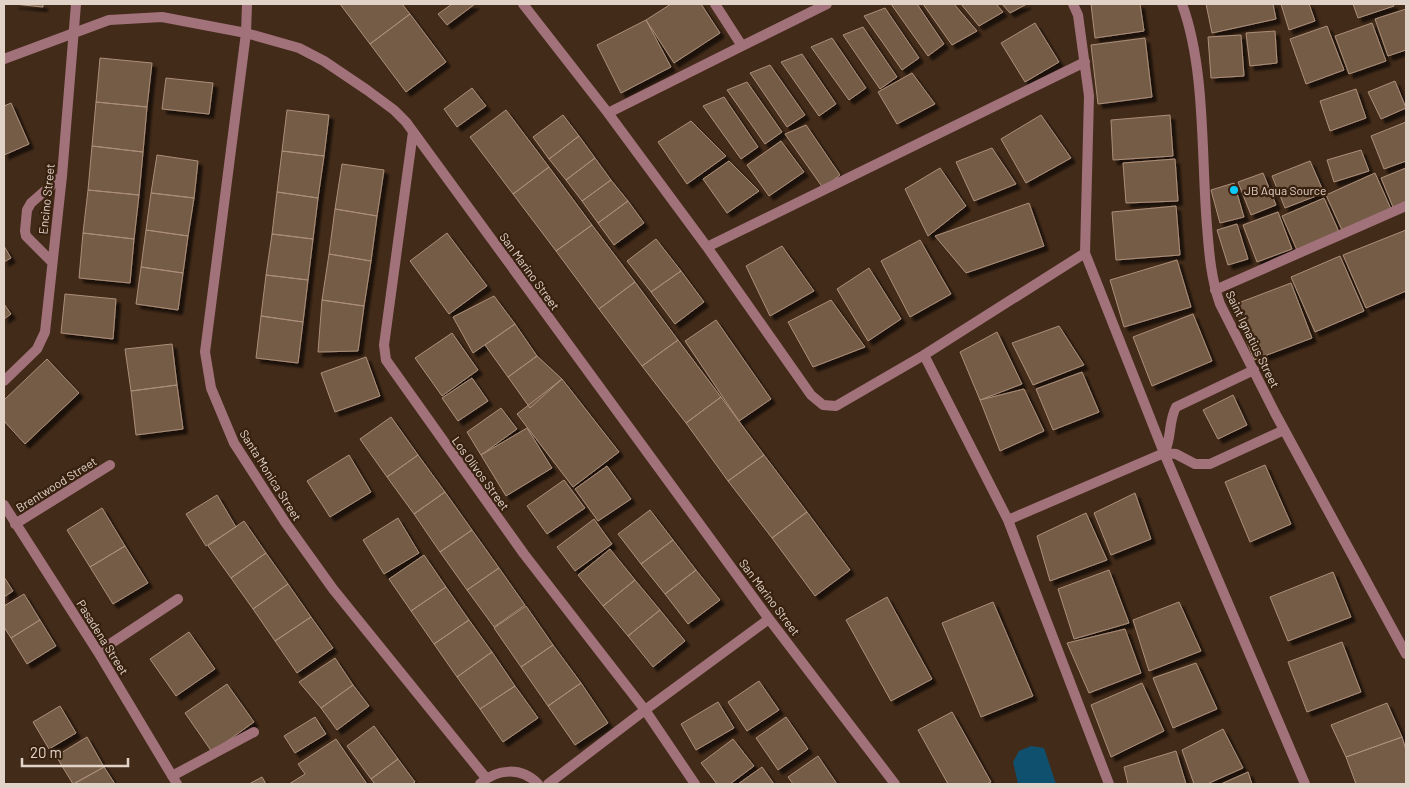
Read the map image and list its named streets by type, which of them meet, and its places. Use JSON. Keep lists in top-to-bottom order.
{
  "streets": {
    "street": [
      "Encino Street",
      "San Marino Street",
      "Saint Ignatius Street",
      "Los Olivos Street",
      "Santa Monica Street",
      "Brentwood Street",
      "Pasadena Street"
    ]
  },
  "crossings": [
    ["Encino Street", "San Marino Street"],
    ["San Marino Street", "Los Olivos Street"],
    ["San Marino Street", "Santa Monica Street"],
    ["Brentwood Street", "Pasadena Street"]
  ],
  "places": ["JB Aqua Source"],
  "scale_bar": "20 m"
}
